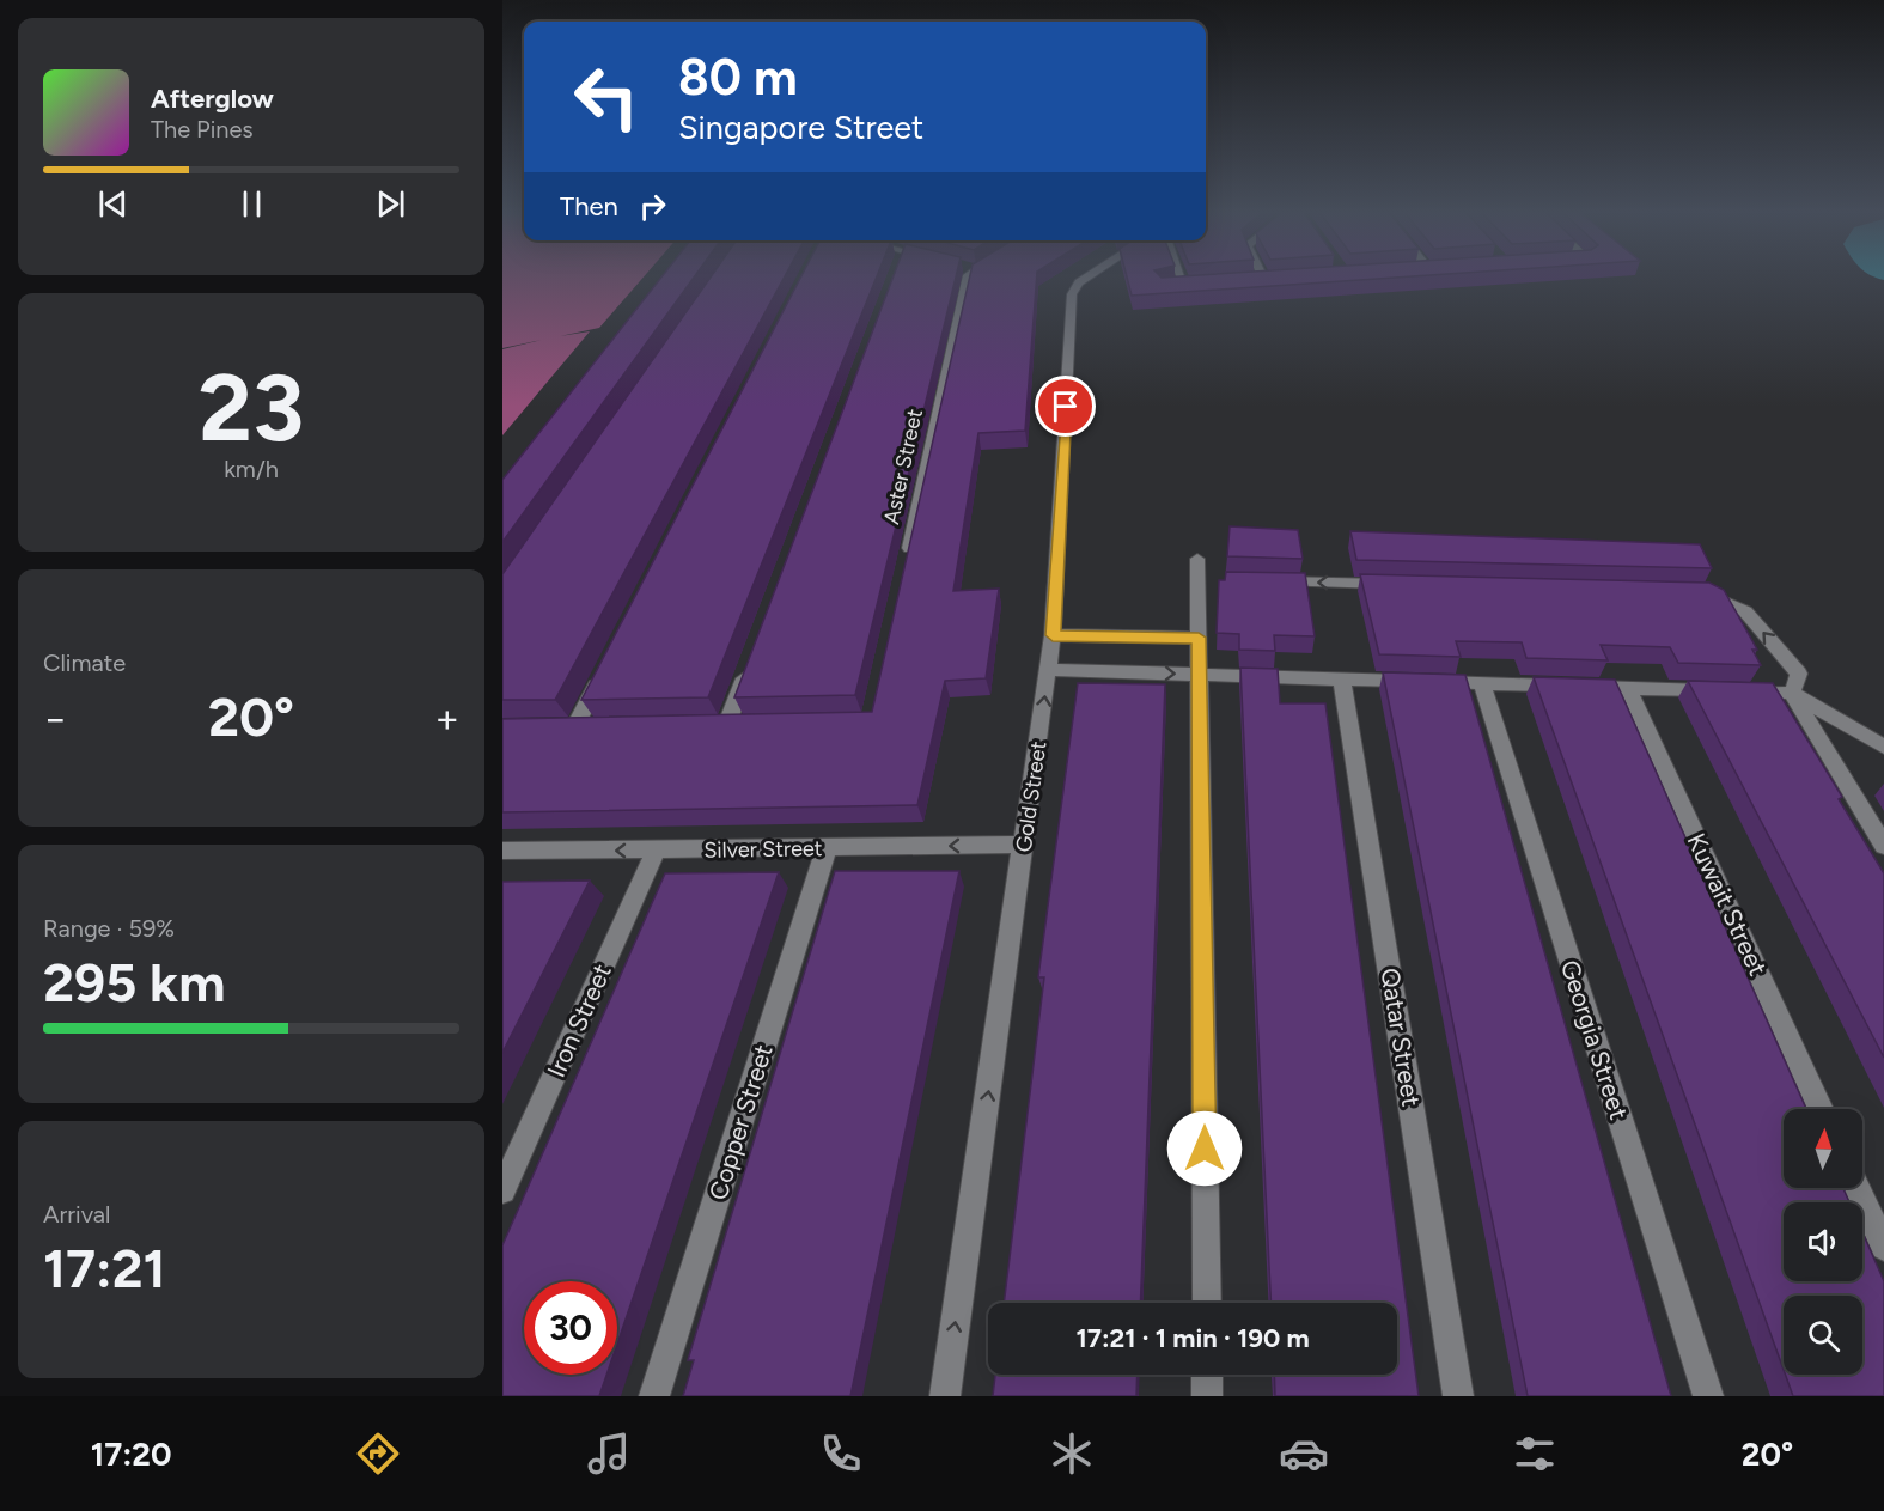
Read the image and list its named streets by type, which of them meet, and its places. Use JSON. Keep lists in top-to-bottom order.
{
  "streets": {
    "street": [
      "Aster Street",
      "Gold Street",
      "Silver Street",
      "Kuwait Street",
      "Iron Street",
      "Qatar Street",
      "Georgia Street",
      "Copper Street"
    ]
  },
  "crossings": [
    ["Gold Street", "Silver Street"],
    ["Silver Street", "Iron Street"],
    ["Silver Street", "Copper Street"]
  ],
  "one_way": ["Gold Street", "Silver Street"],
  "north": "top",
  "page": {
    "turn": ["80 m", "Singapore Street"],
    "song": ["Afterglow", "The Pines"],
    "then": "Then",
    "tile": [
      ["23", "km/h"],
      "Climate",
      ["Range · 59%", "295 km"],
      ["Arrival", "17:21"]
    ],
    "heat": ["−", "20°", "+"],
    "limit": "30",
    "trip": "17:21 · 1 min · 190 m",
    "tabs": ["17:20", "20°"]
  }
}
